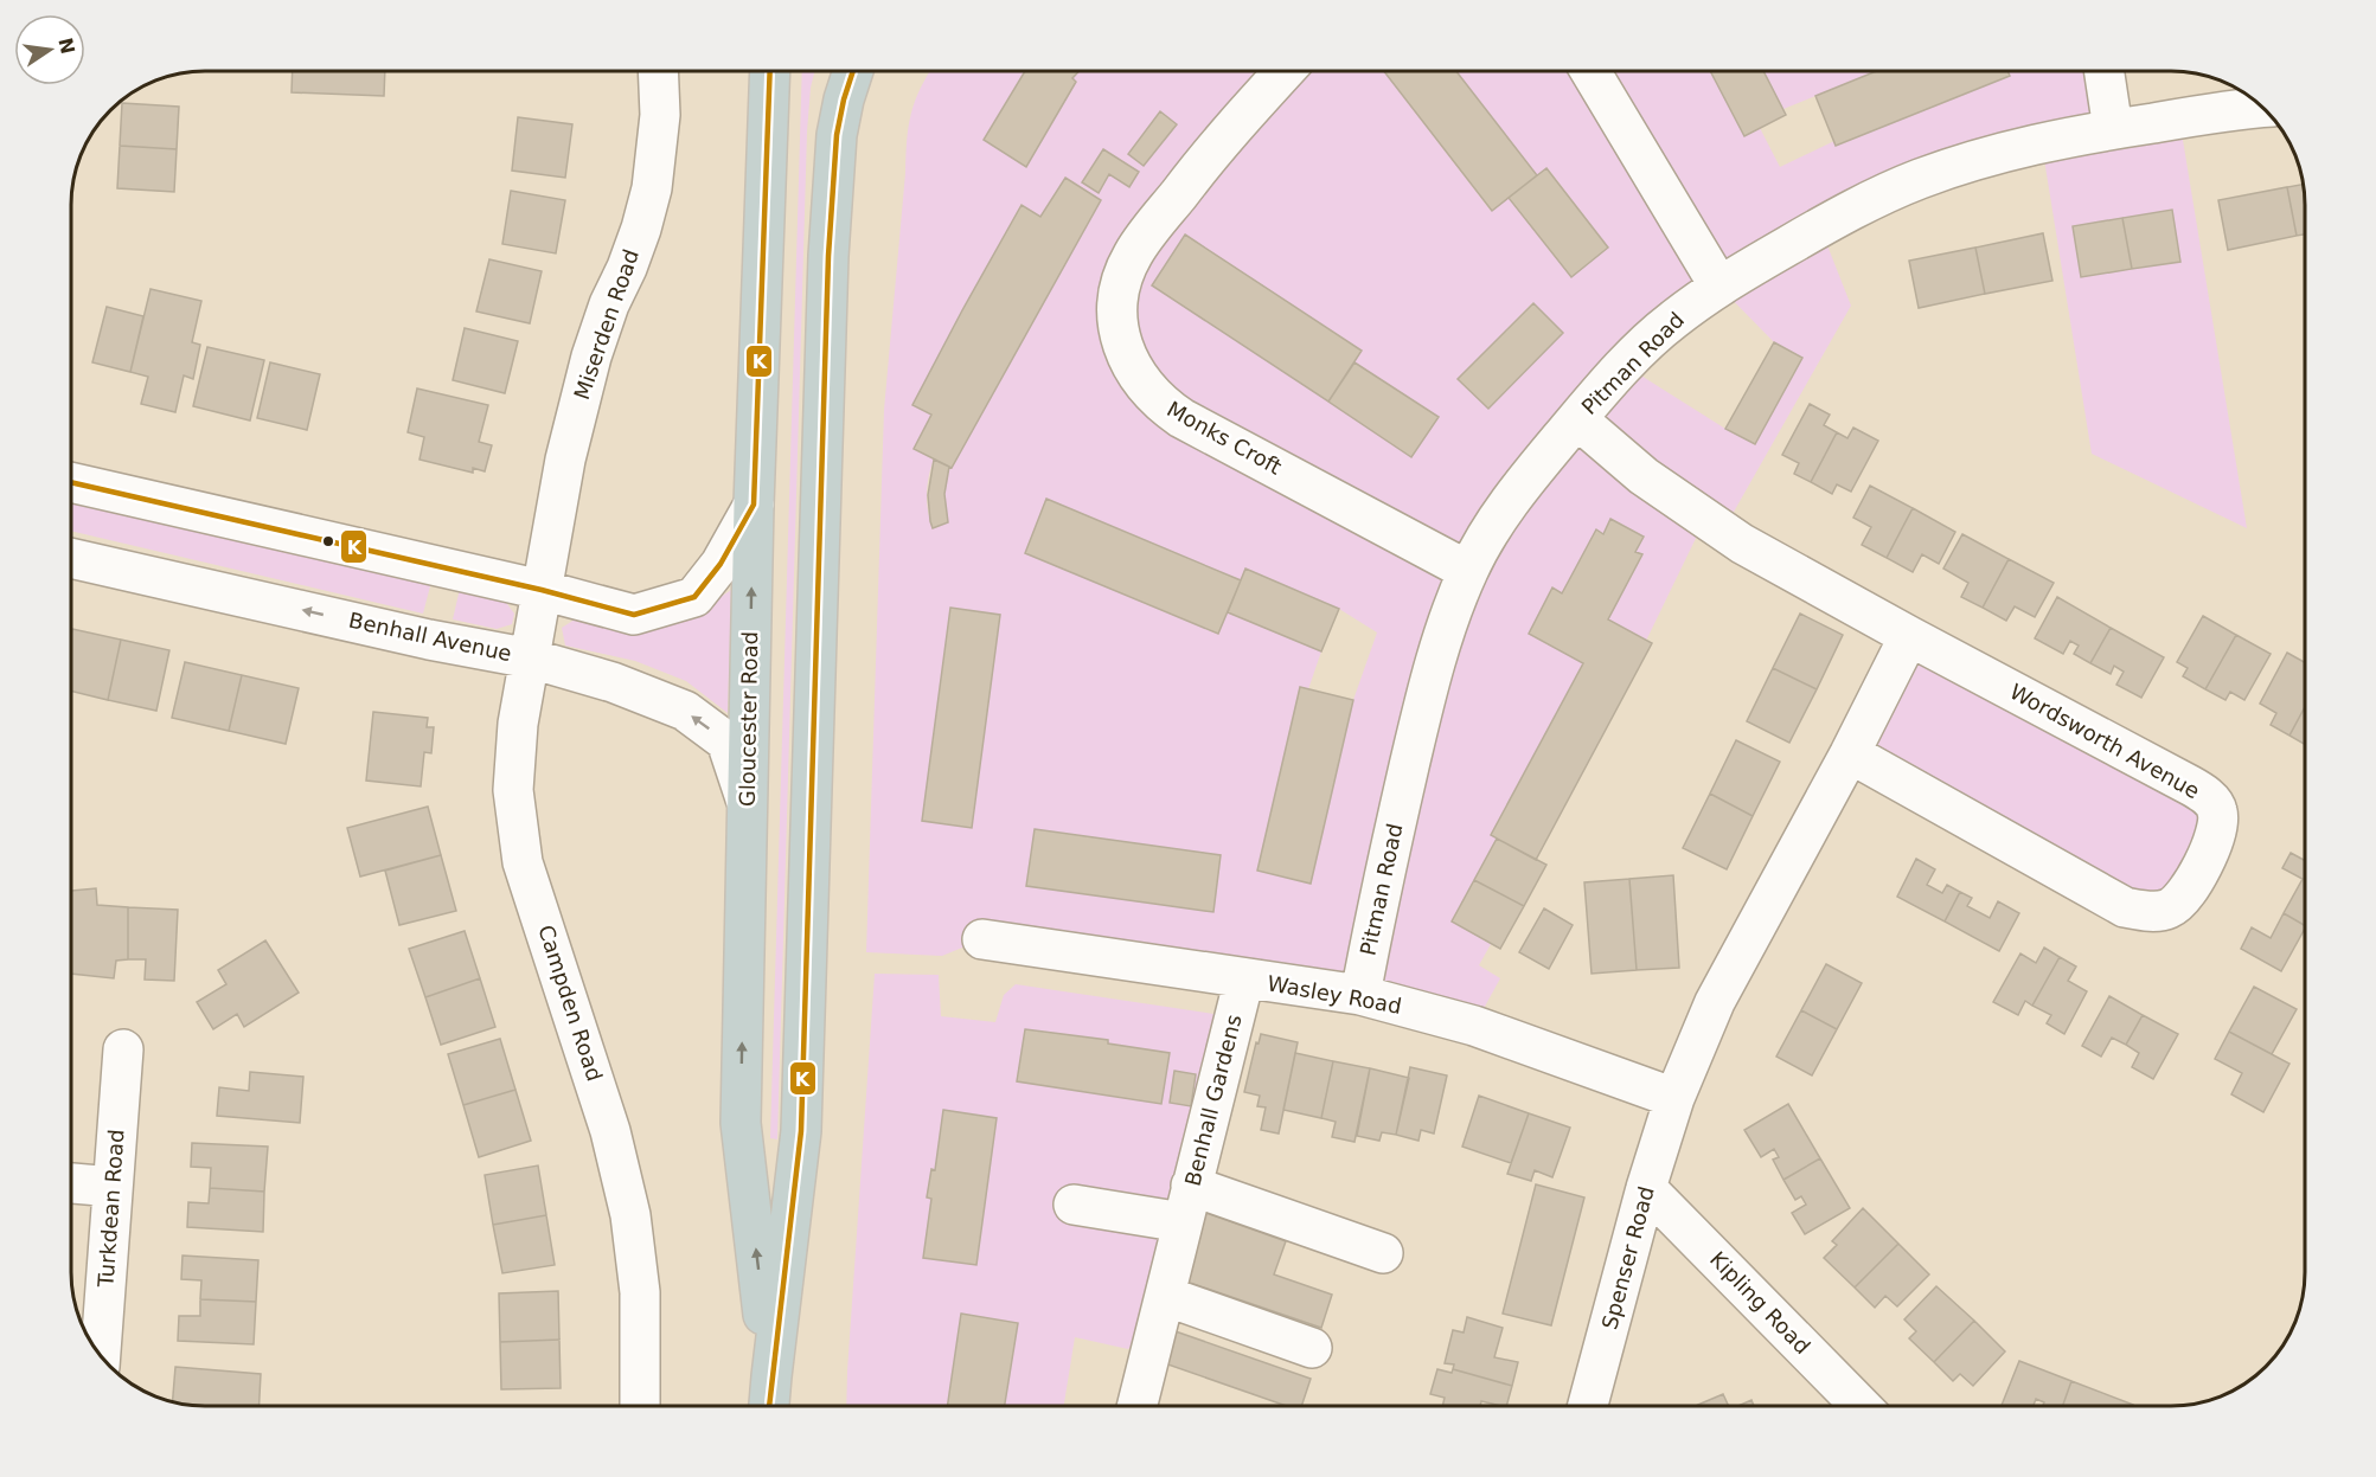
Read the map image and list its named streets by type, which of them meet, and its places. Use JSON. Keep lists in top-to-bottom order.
{
  "streets": {
    "highway": ["Gloucester Road"],
    "street": [
      "Miserden Road",
      "Pitman Road",
      "Monks Croft",
      "Benhall Avenue",
      "Wordsworth Avenue",
      "Wasley Road",
      "Campden Road",
      "Benhall Gardens",
      "Turkdean Road",
      "Spenser Road",
      "Kipling Road"
    ]
  },
  "crossings": [
    ["Miserden Road", "Campden Road"],
    ["Pitman Road", "Monks Croft"],
    ["Pitman Road", "Wordsworth Avenue"],
    ["Pitman Road", "Wasley Road"],
    ["Benhall Avenue", "Gloucester Road"],
    ["Benhall Avenue", "Campden Road"],
    ["Wasley Road", "Benhall Gardens"],
    ["Wasley Road", "Spenser Road"],
    ["Spenser Road", "Kipling Road"]
  ],
  "lines": ["transit line K"],
  "north": "right"
}
